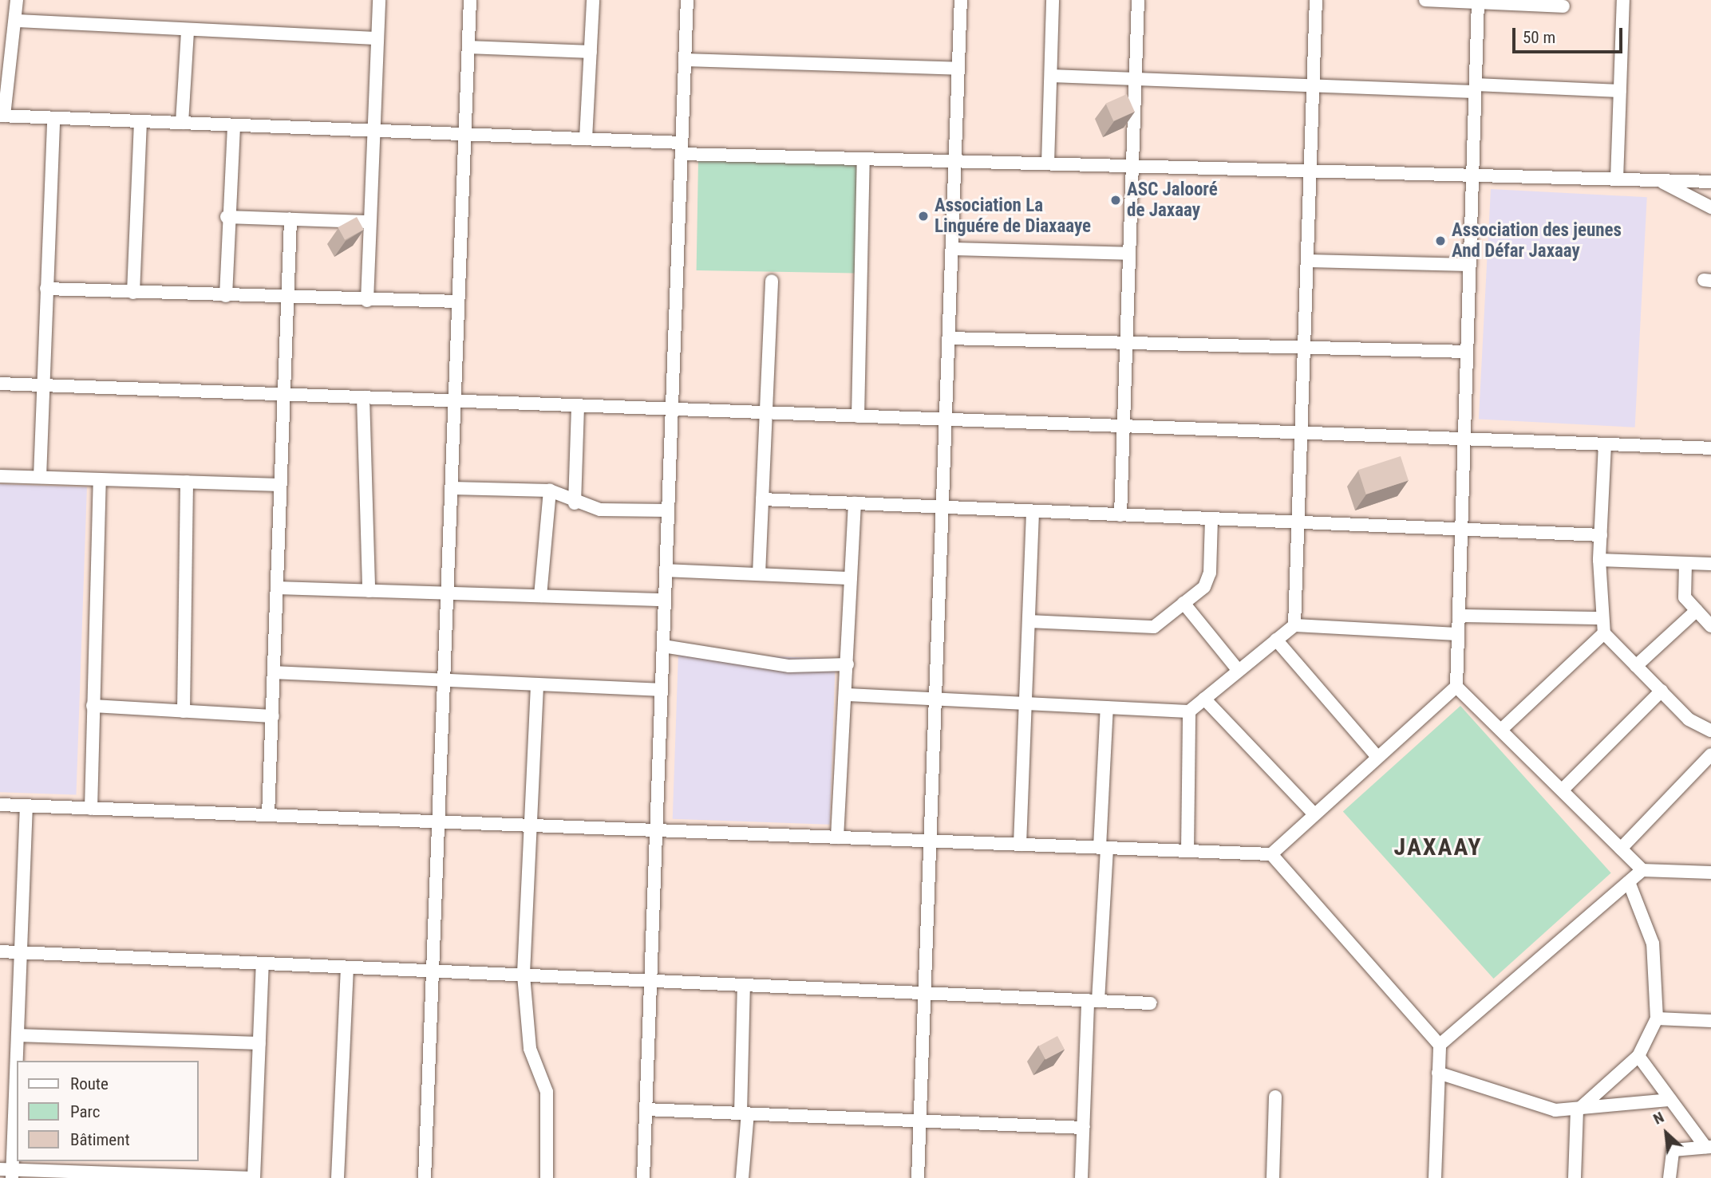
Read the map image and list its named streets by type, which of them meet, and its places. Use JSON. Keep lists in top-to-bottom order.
{
  "districts": ["JAXAAY"],
  "places": ["ASC Jalooré de Jaxaay", "Association La Linguére de Diaxaaye", "Association des jeunes And Défar Jaxaay"],
  "legend": ["Route", "Parc", "Bâtiment"],
  "scale_bar": "50 m",
  "north": "top left"
}
